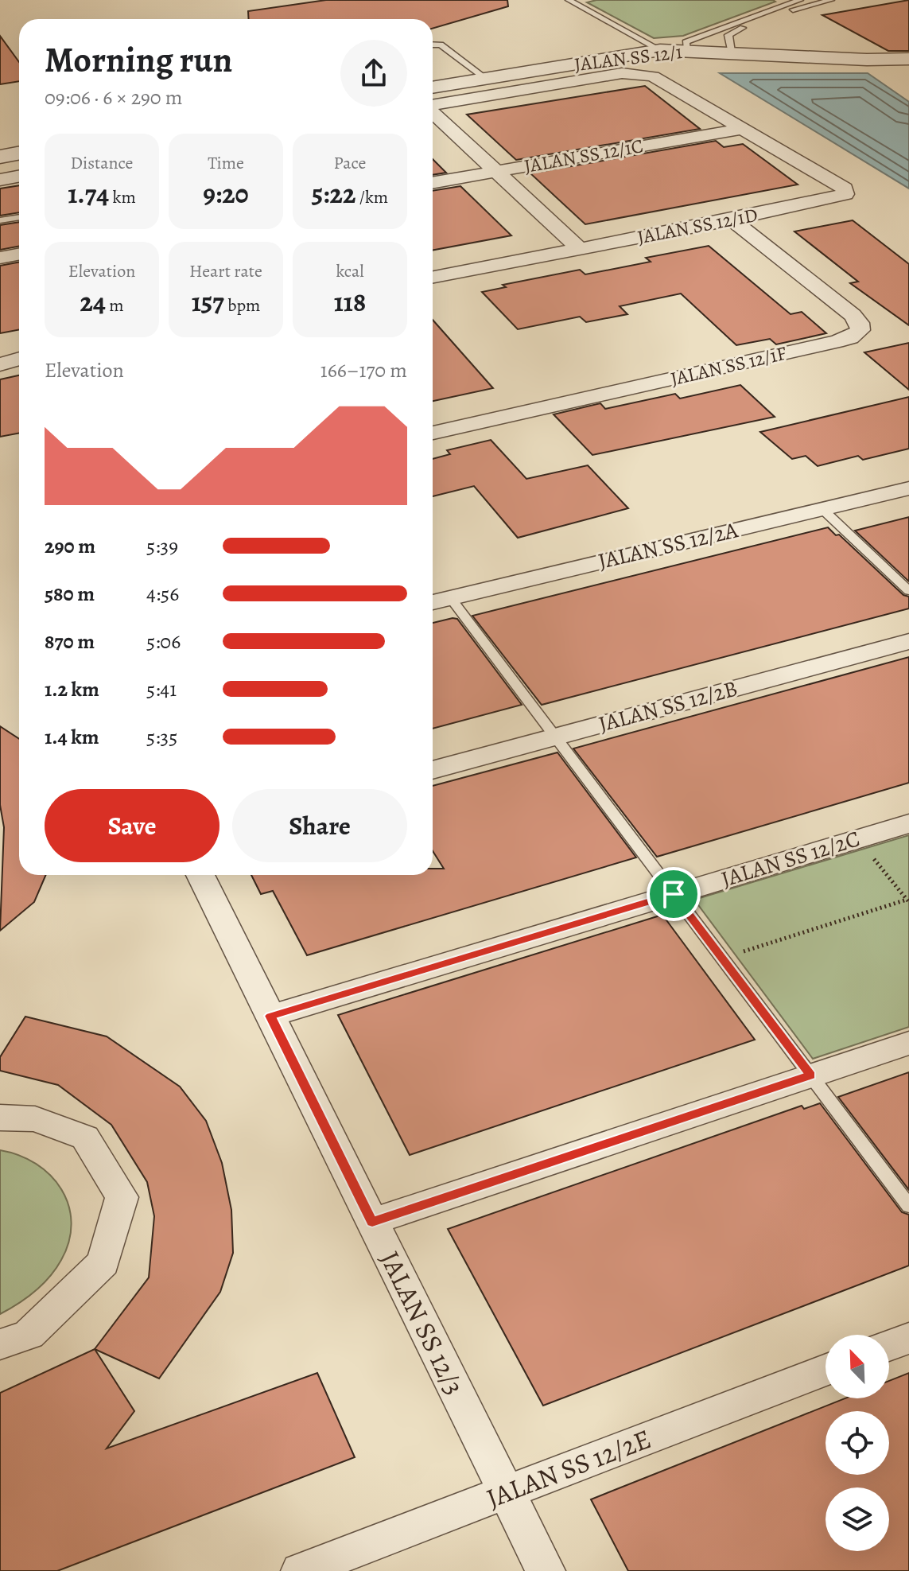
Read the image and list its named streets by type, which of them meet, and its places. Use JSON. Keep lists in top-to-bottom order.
{
  "streets": {
    "street": [
      "JALAN SS 12/1",
      "JALAN SS 12/1C",
      "JALAN SS 12/1D",
      "JALAN SS 12/1F",
      "JALAN SS 12/2A",
      "JALAN SS 12/2B",
      "JALAN SS 12/2C",
      "JALAN SS 12/3",
      "JALAN SS 12/2E"
    ]
  },
  "crossings": [
    ["JALAN SS 12/1C", "JALAN SS 12/1D"],
    ["JALAN SS 12/1D", "JALAN SS 12/1F"],
    ["JALAN SS 12/2C", "JALAN SS 12/3"],
    ["JALAN SS 12/3", "JALAN SS 12/2E"]
  ],
  "north": "top left",
  "page": {
    "heading": ["Morning run", "09:06 · 6 × 290 m"],
    "stats": [
      ["Distance", "1.74 km"],
      ["Time", "9:20"],
      ["Pace", "5:22 /km"],
      ["Elevation", "24 m"],
      ["Heart rate", "157 bpm"],
      ["kcal", "118"]
    ],
    "chart": ["Elevation", "166–170 m"],
    "list": [
      {
        "name": "290 m",
        "note": "5:39"
      },
      {
        "name": "580 m",
        "note": "4:56"
      },
      {
        "name": "870 m",
        "note": "5:06"
      },
      {
        "name": "1.2 km",
        "note": "5:41"
      },
      {
        "name": "1.4 km",
        "note": "5:35"
      }
    ],
    "buttons": ["Save", "Share"]
  }
}
